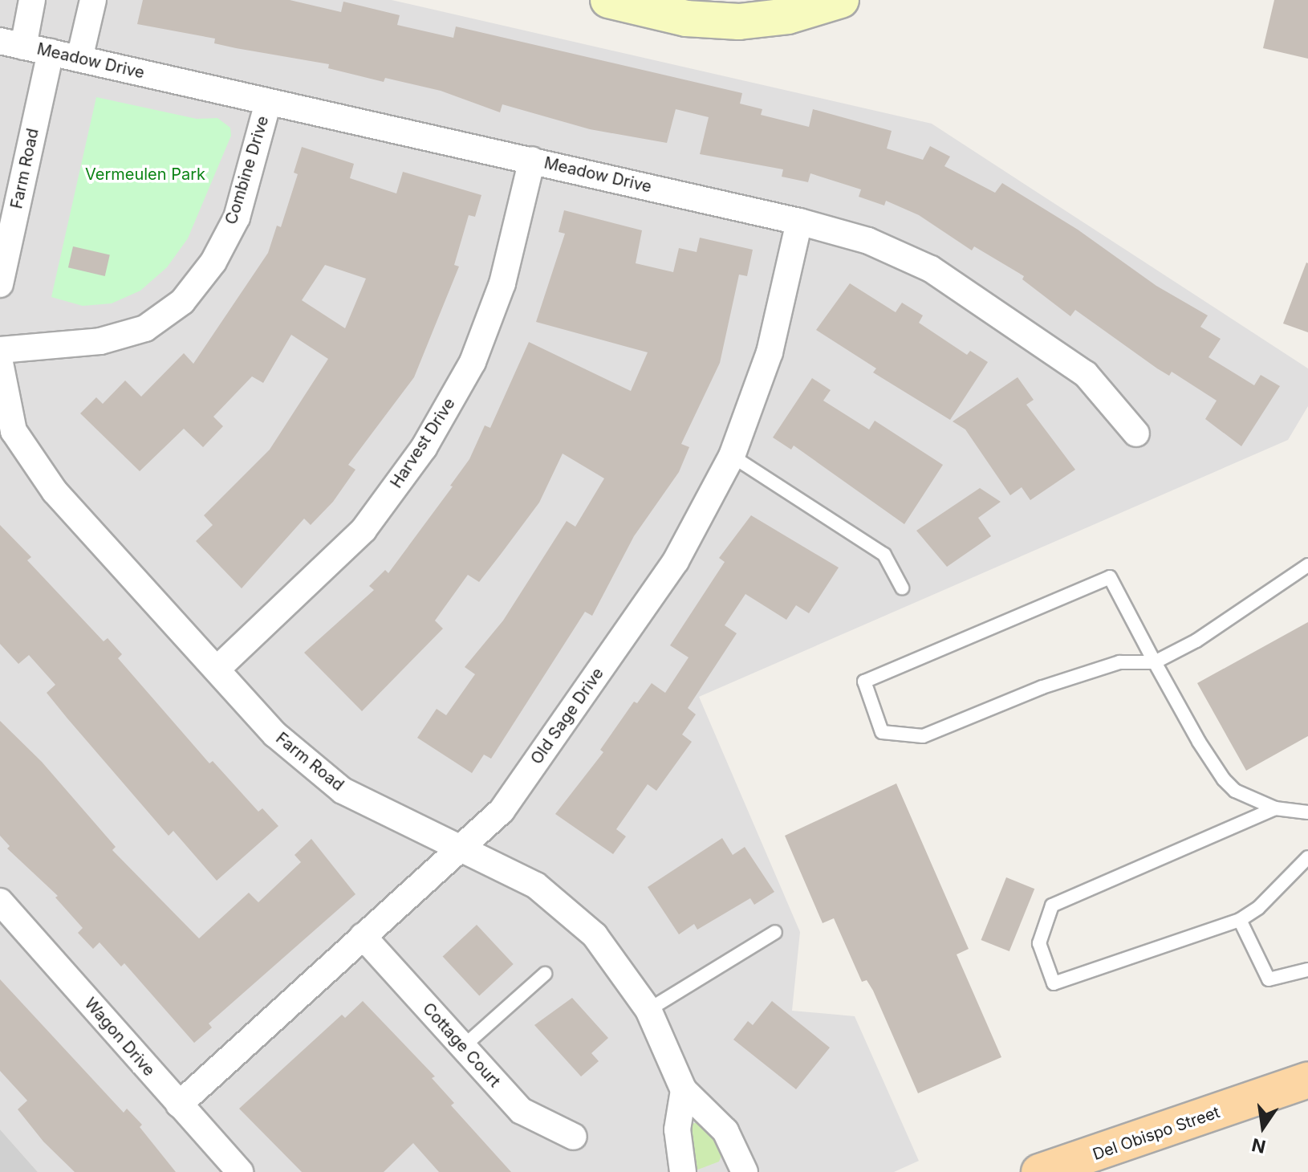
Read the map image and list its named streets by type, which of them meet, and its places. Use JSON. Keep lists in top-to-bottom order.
{
  "streets": {
    "main road": ["Del Obispo Street"],
    "street": [
      "Meadow Drive",
      "Farm Road",
      "Combine Drive",
      "Harvest Drive",
      "Old Sage Drive",
      "Wagon Drive",
      "Cottage Court"
    ]
  },
  "crossings": [
    ["Meadow Drive", "Farm Road"],
    ["Meadow Drive", "Combine Drive"],
    ["Meadow Drive", "Harvest Drive"],
    ["Meadow Drive", "Old Sage Drive"],
    ["Farm Road", "Harvest Drive"],
    ["Farm Road", "Old Sage Drive"],
    ["Old Sage Drive", "Wagon Drive"],
    ["Old Sage Drive", "Cottage Court"]
  ],
  "parks": ["Vermeulen Park"],
  "north": "bottom"
}
